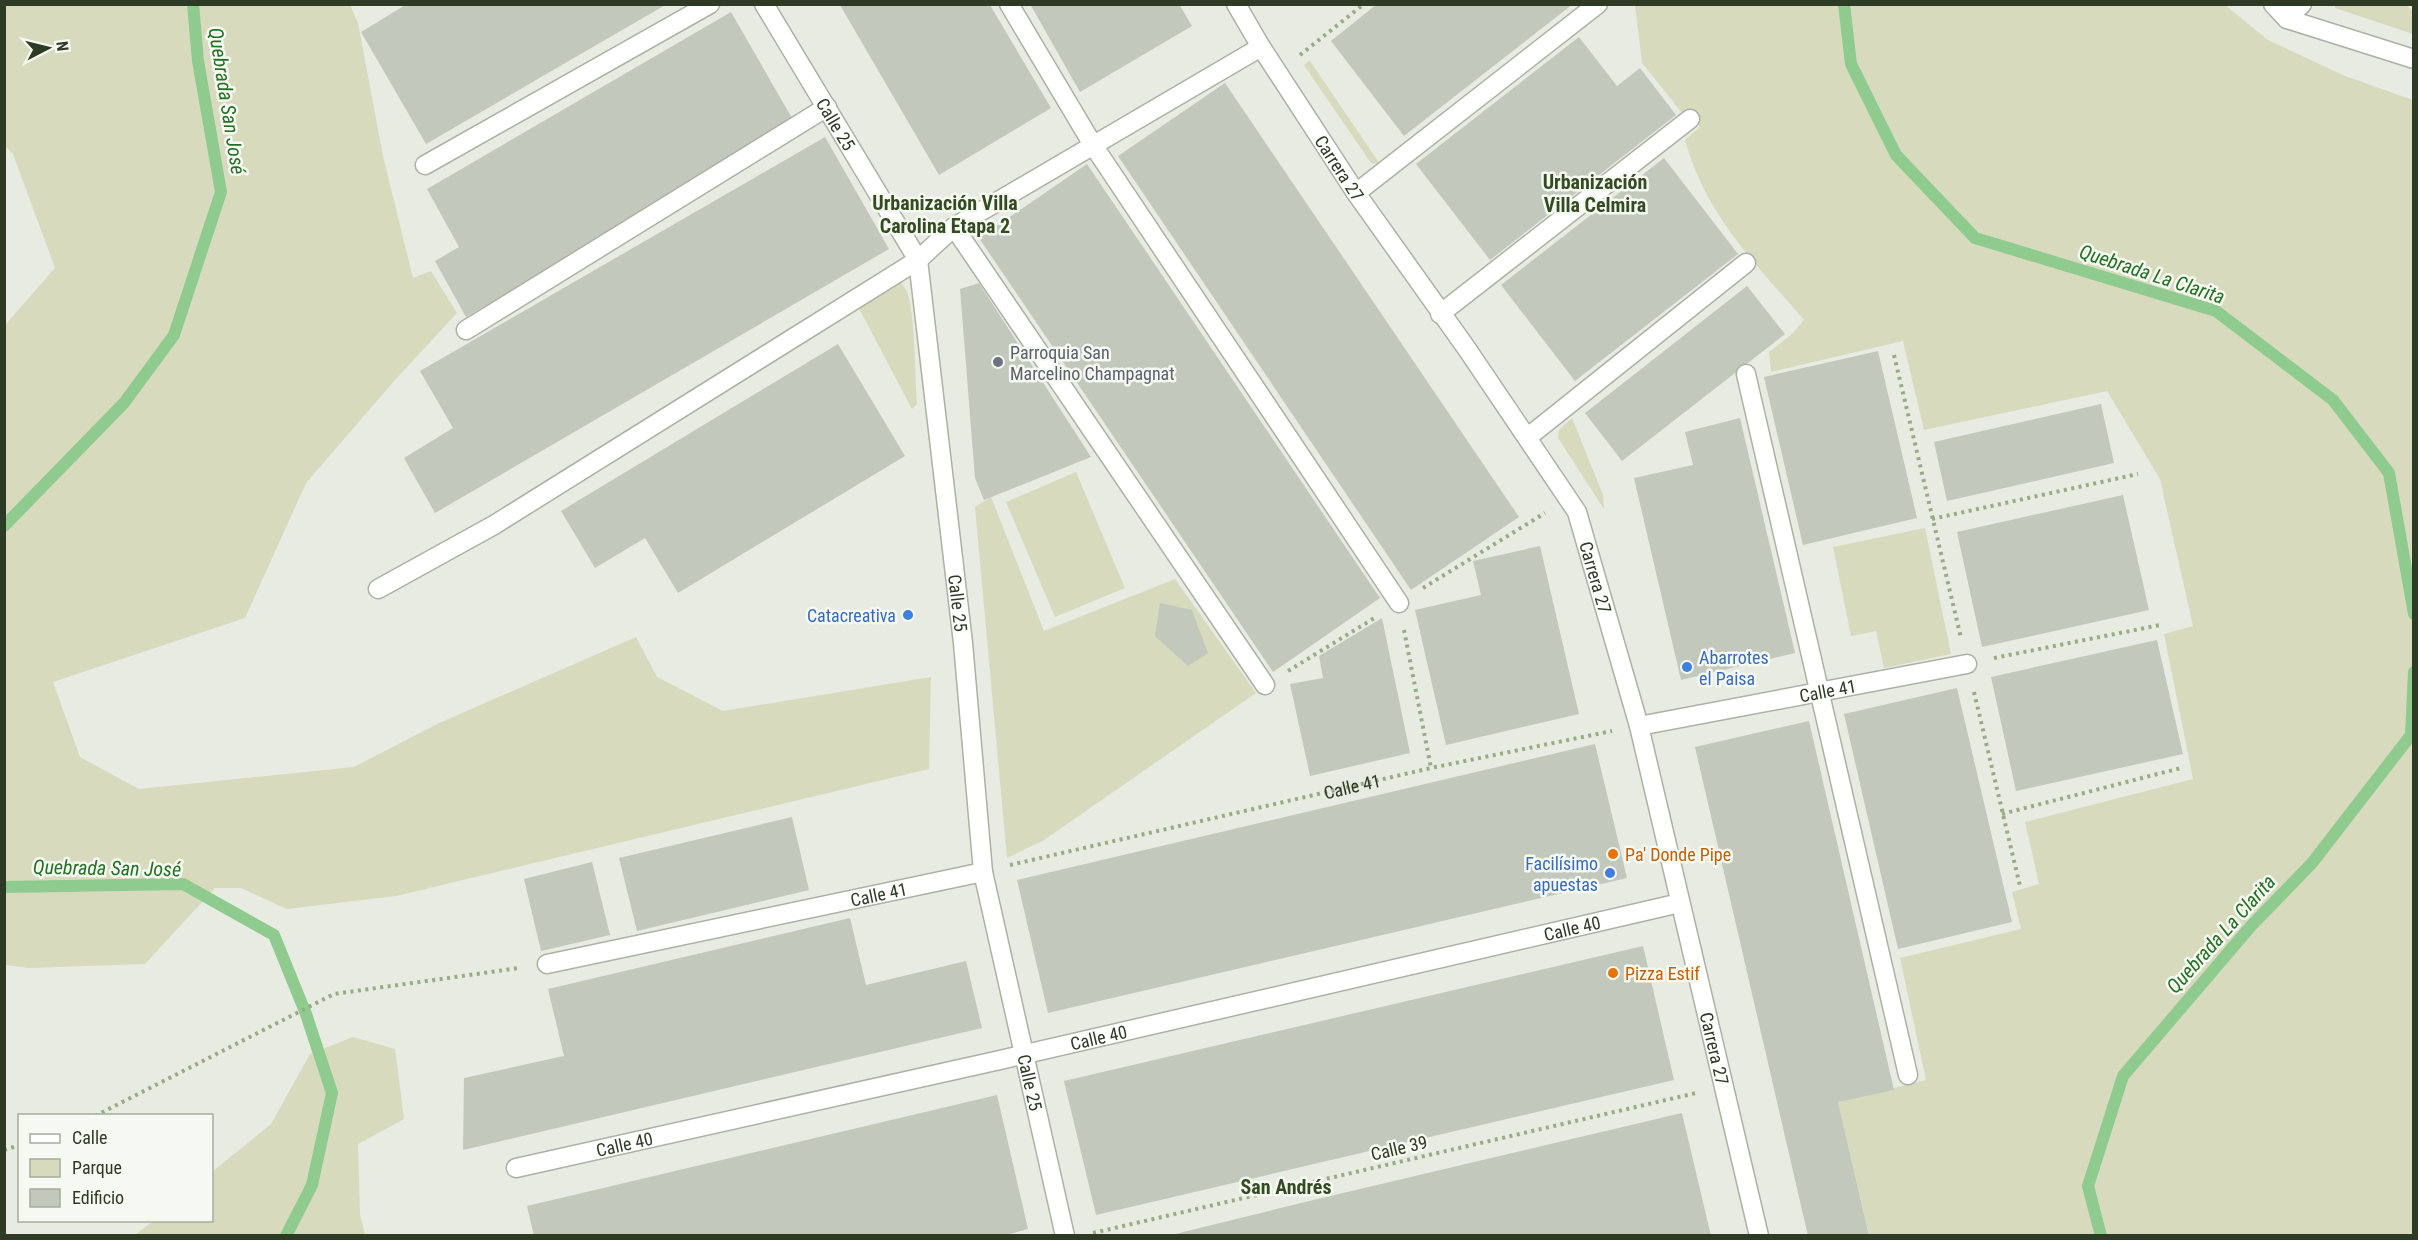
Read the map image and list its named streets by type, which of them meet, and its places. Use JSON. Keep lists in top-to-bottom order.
{
  "streets": {
    "street": [
      "Calle 25",
      "Carrera 27",
      "Calle 41",
      "Calle 40"
    ],
    "path": ["Calle 39"]
  },
  "crossings": [
    ["Calle 25", "Calle 41"],
    ["Calle 25", "Calle 40"],
    ["Carrera 27", "Calle 41"],
    ["Carrera 27", "Calle 40"],
    ["Carrera 27", "Calle 39"]
  ],
  "districts": ["Urbanización Villa Celmira", "Urbanización Villa Carolina Etapa 2", "San Andrés"],
  "water": ["Quebrada San José", "Quebrada La Clarita"],
  "places": [
    "Parroquia San Marcelino Champagnat",
    "Catacreativa",
    "Abarrotes el Paisa",
    "Pa' Donde Pipe",
    "Facilísimo apuestas",
    "Pizza Estif"
  ],
  "legend": ["Calle", "Parque", "Edificio"],
  "north": "right"
}
